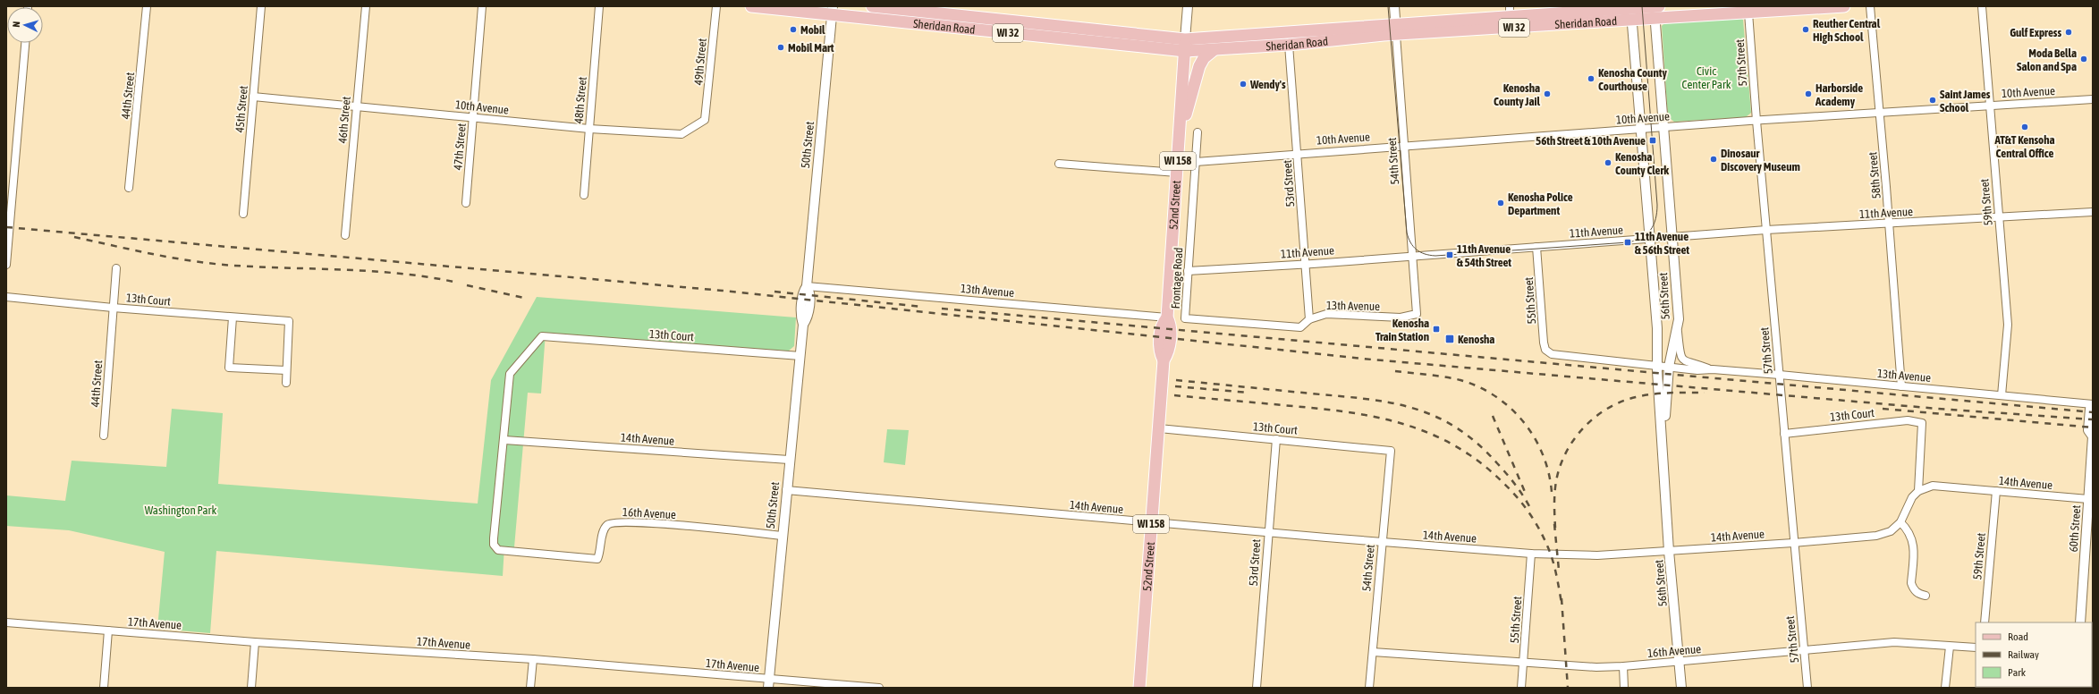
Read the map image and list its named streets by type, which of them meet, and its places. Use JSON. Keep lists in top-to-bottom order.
{
  "streets": {
    "main road": [
      "Sheridan Road",
      "WI 32",
      "WI 158",
      "52nd Street"
    ],
    "street": [
      "49th Street",
      "57th Street",
      "10th Avenue",
      "44th Street",
      "48th Street",
      "45th Street",
      "46th Street",
      "50th Street",
      "47th Street",
      "54th Street",
      "58th Street",
      "53rd Street",
      "59th Street",
      "11th Avenue",
      "Frontage Road",
      "13th Avenue",
      "56th Street",
      "13th Court",
      "55th Street",
      "14th Avenue",
      "16th Avenue",
      "60th Street",
      "17th Avenue"
    ]
  },
  "crossings": [
    ["Sheridan Road", "57th Street"],
    ["Sheridan Road", "50th Street"],
    ["Sheridan Road", "54th Street"],
    ["Sheridan Road", "53rd Street"],
    ["Sheridan Road", "52nd Street"],
    ["Sheridan Road", "56th Street"],
    ["49th Street", "10th Avenue"],
    ["57th Street", "10th Avenue"],
    ["57th Street", "11th Avenue"],
    ["57th Street", "13th Avenue"],
    ["57th Street", "13th Court"],
    ["57th Street", "14th Avenue"],
    ["57th Street", "16th Avenue"],
    ["10th Avenue", "48th Street"],
    ["10th Avenue", "45th Street"],
    ["10th Avenue", "46th Street"],
    ["10th Avenue", "47th Street"],
    ["10th Avenue", "54th Street"],
    ["10th Avenue", "58th Street"],
    ["10th Avenue", "53rd Street"],
    ["10th Avenue", "59th Street"],
    ["10th Avenue", "Frontage Road"],
    ["10th Avenue", "56th Street"],
    ["44th Street", "13th Court"],
    ["50th Street", "13th Avenue"],
    ["50th Street", "13th Court"],
    ["50th Street", "14th Avenue"],
    ["50th Street", "16th Avenue"],
    ["50th Street", "17th Avenue"],
    ["54th Street", "11th Avenue"],
    ["54th Street", "13th Avenue"],
    ["54th Street", "13th Court"],
    ["54th Street", "14th Avenue"],
    ["54th Street", "16th Avenue"],
    ["58th Street", "11th Avenue"],
    ["58th Street", "13th Avenue"],
    ["53rd Street", "11th Avenue"],
    ["53rd Street", "13th Avenue"],
    ["53rd Street", "13th Court"],
    ["53rd Street", "14th Avenue"],
    ["59th Street", "11th Avenue"],
    ["59th Street", "13th Avenue"],
    ["59th Street", "14th Avenue"],
    ["52nd Street", "13th Avenue"],
    ["52nd Street", "13th Court"],
    ["52nd Street", "14th Avenue"],
    ["11th Avenue", "Frontage Road"],
    ["11th Avenue", "56th Street"],
    ["11th Avenue", "55th Street"],
    ["Frontage Road", "13th Avenue"],
    ["13th Avenue", "56th Street"],
    ["13th Avenue", "55th Street"],
    ["13th Avenue", "60th Street"],
    ["56th Street", "14th Avenue"],
    ["56th Street", "16th Avenue"],
    ["13th Court", "14th Avenue"],
    ["13th Court", "16th Avenue"],
    ["55th Street", "14th Avenue"],
    ["55th Street", "16th Avenue"],
    ["14th Avenue", "16th Avenue"],
    ["14th Avenue", "60th Street"]
  ],
  "parks": ["Civic Center Park", "Washington Park"],
  "places": {
    "other": [
      "Mobil",
      "Reuther Central High School",
      "Gulf Express",
      "Mobil Mart",
      "Moda Bella Salon and Spa",
      "Kenosha County Courthouse",
      "Wendy's",
      "Kenosha County Jail",
      "Harborside Academy",
      "Saint James School",
      "AT&T Kensoha Central Office",
      "Dinosaur Discovery Museum",
      "Kenosha County Clerk",
      "Kenosha Police Department"
    ],
    "transit": [
      "56th Street & 10th Avenue",
      "11th Avenue & 56th Street",
      "11th Avenue & 54th Street",
      "Kenosha Train Station",
      "Kenosha"
    ]
  },
  "legend": ["Road", "Railway", "Park"],
  "north": "left"
}
